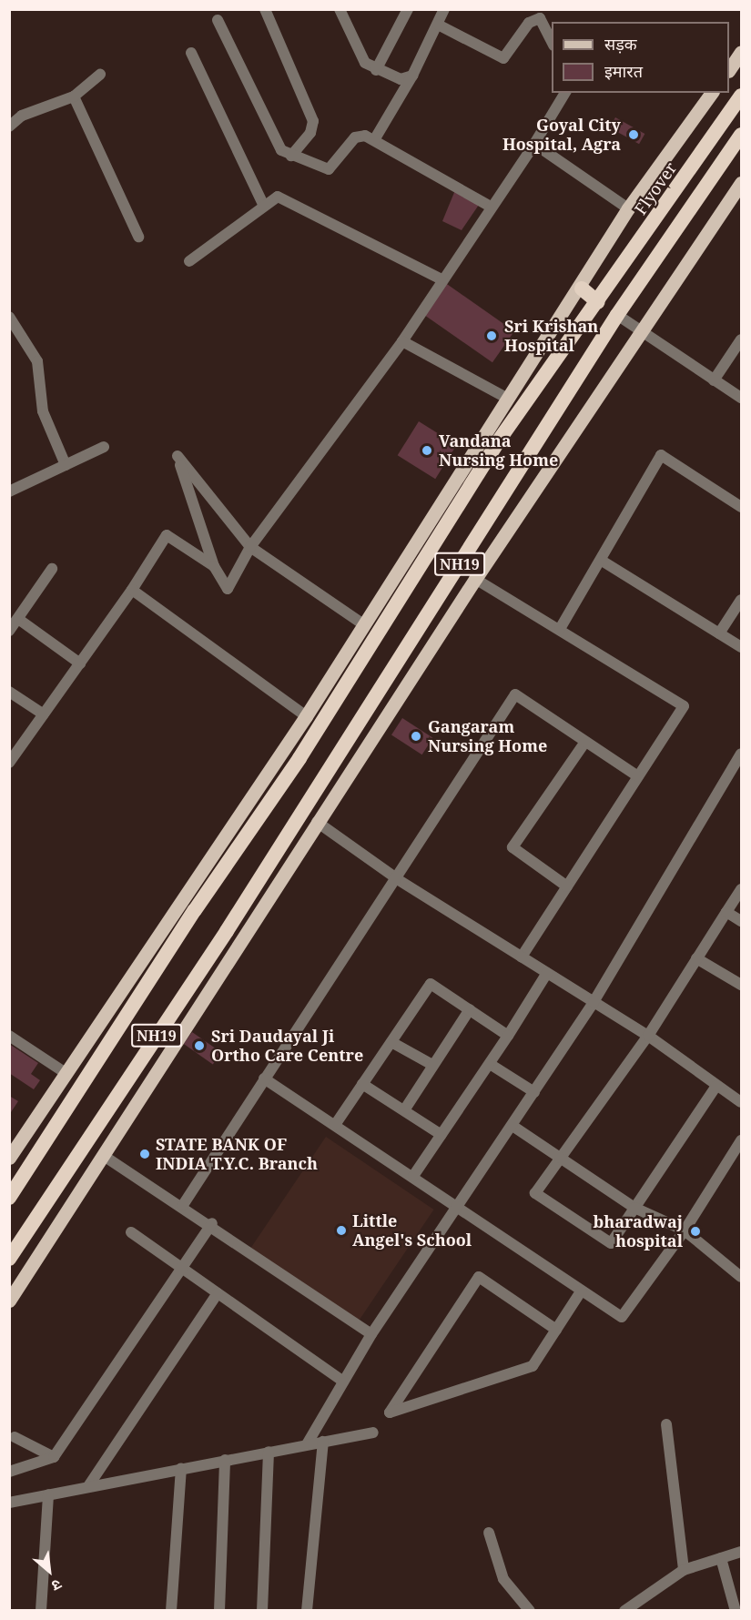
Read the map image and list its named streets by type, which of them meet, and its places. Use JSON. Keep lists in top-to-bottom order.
{
  "streets": {
    "highway": ["Flyover", "NH19"]
  },
  "crossings": [
    ["Flyover", "NH19"]
  ],
  "places": [
    "Goyal City Hospital, Agra",
    "Sri Krishan Hospital",
    "Vandana Nursing Home",
    "Gangaram Nursing Home",
    "Sri Daudayal Ji Ortho Care Centre",
    "STATE BANK OF INDIA T.Y.C. Branch",
    "Little Angel's School",
    "bharadwaj hospital"
  ],
  "legend": ["सड़क", "इमारत"],
  "north": "bottom right"
}
